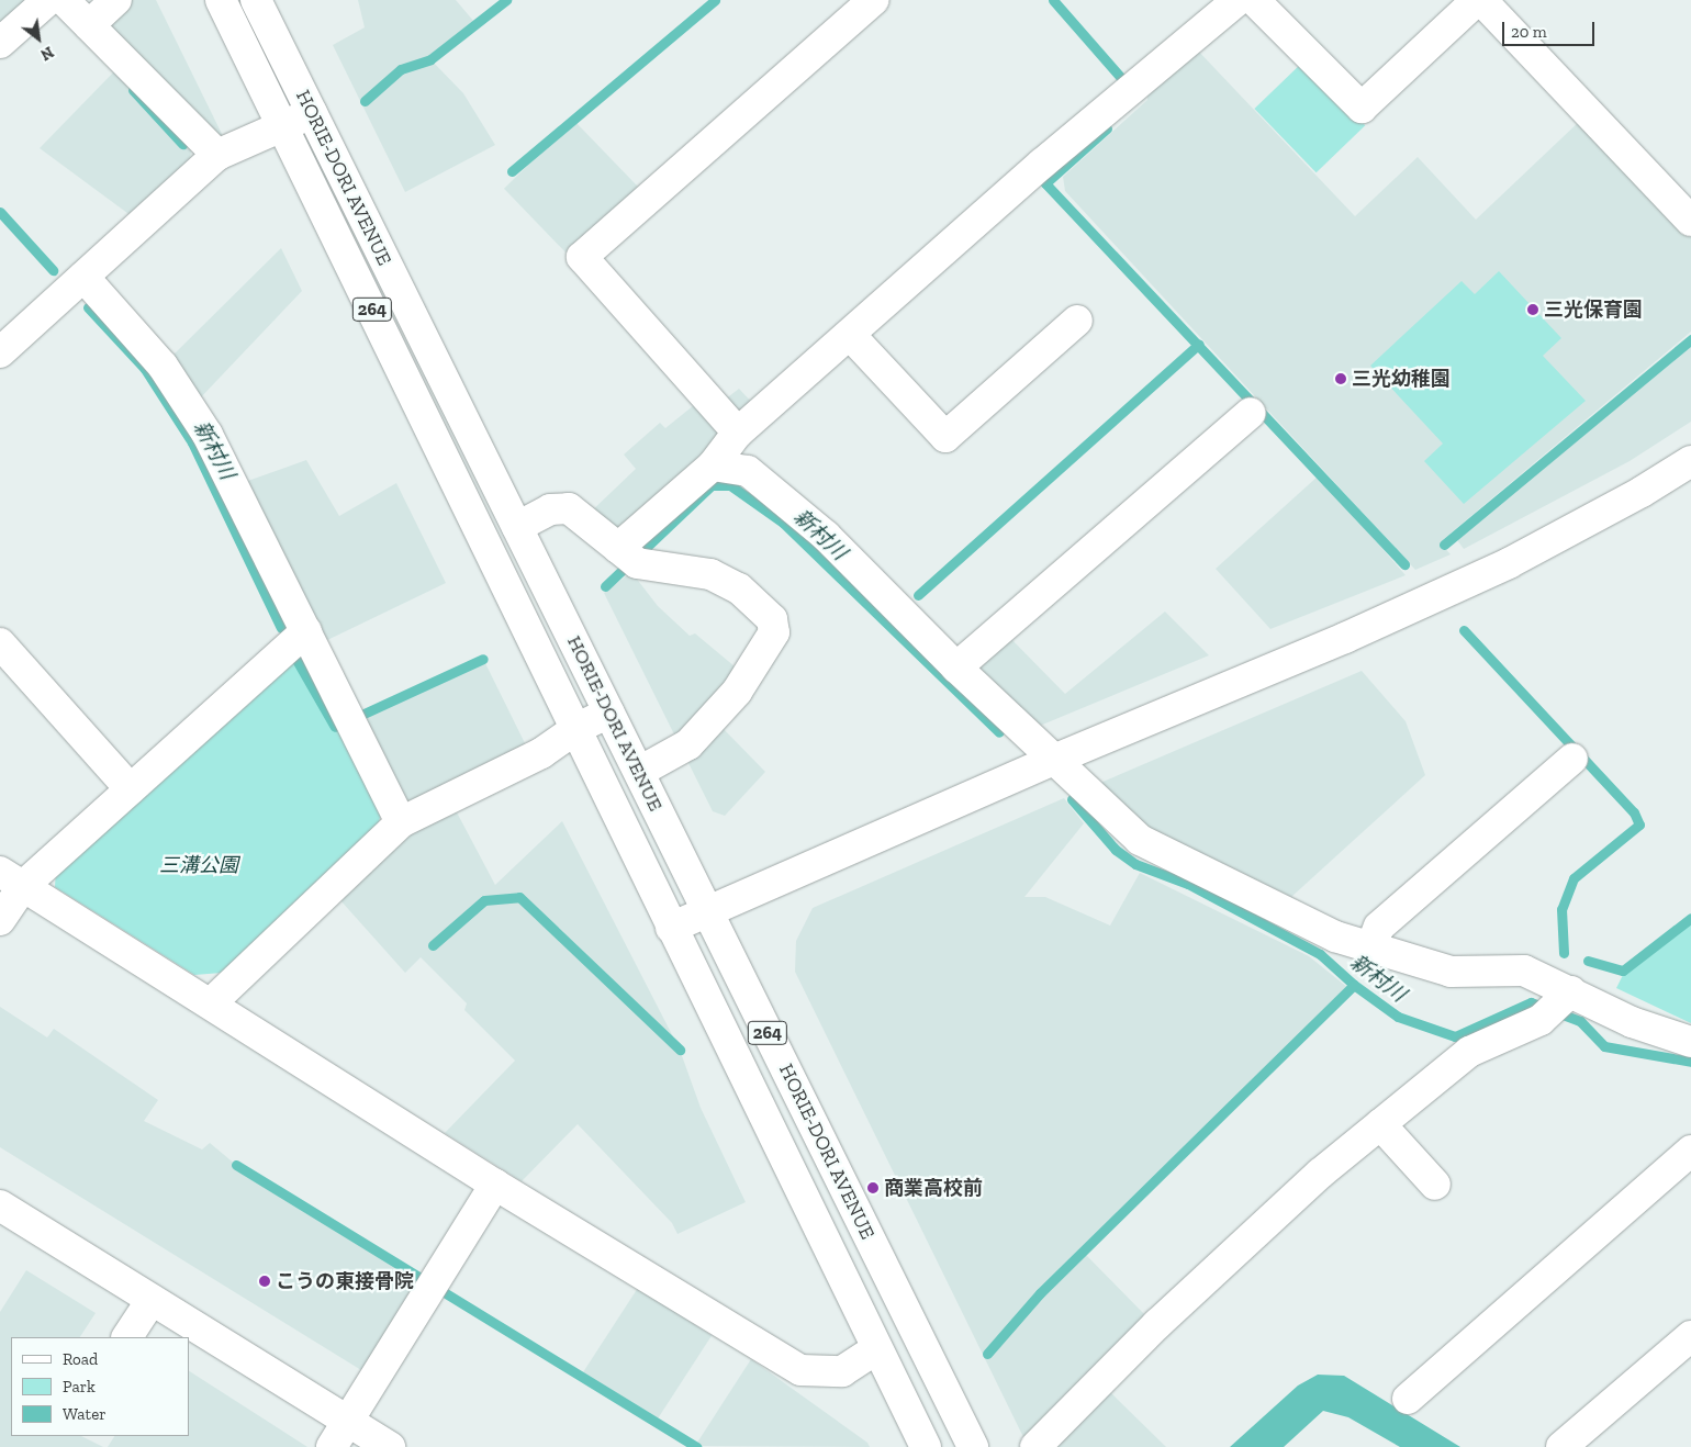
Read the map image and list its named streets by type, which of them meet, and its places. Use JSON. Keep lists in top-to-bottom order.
{
  "streets": {
    "main road": ["HORIE-DORI AVENUE", "264"]
  },
  "water": ["新村川"],
  "parks": ["三溝公園"],
  "places": [
    "三光保育園",
    "三光幼稚園",
    "商業高校前",
    "こうの東接骨院"
  ],
  "legend": ["Road", "Park", "Water"],
  "scale_bar": "20 m",
  "north": "bottom right"
}
